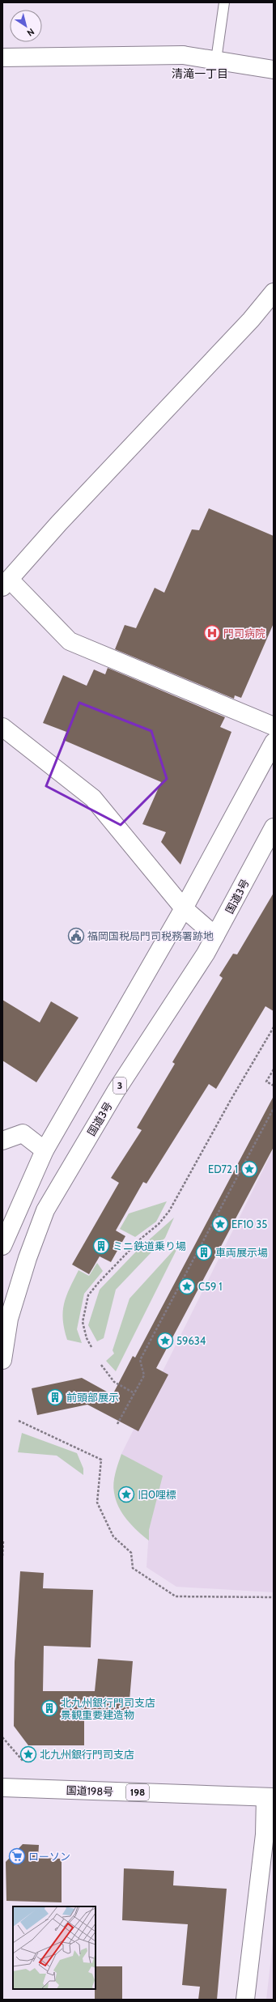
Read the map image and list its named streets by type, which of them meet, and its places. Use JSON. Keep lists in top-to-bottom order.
{
  "streets": {
    "main road": [
      "国道3号",
      "3",
      "国道198号",
      "198"
    ]
  },
  "districts": ["清滝一丁目"],
  "places": {
    "hospital": ["門司病院"],
    "public building": ["福岡国税局門司税務署跡地"],
    "place": [
      "ED72 1",
      "EF10 35",
      "C59 1",
      "59634",
      "旧0哩標",
      "北九州銀行門司支店"
    ],
    "building": [
      "ミニ鉄道乗り場",
      "車両展示場",
      "前頭部展示",
      "北九州銀行門司支店 景観重要建造物"
    ],
    "supermarket": ["ローソン"]
  },
  "north": "bottom right"
}
